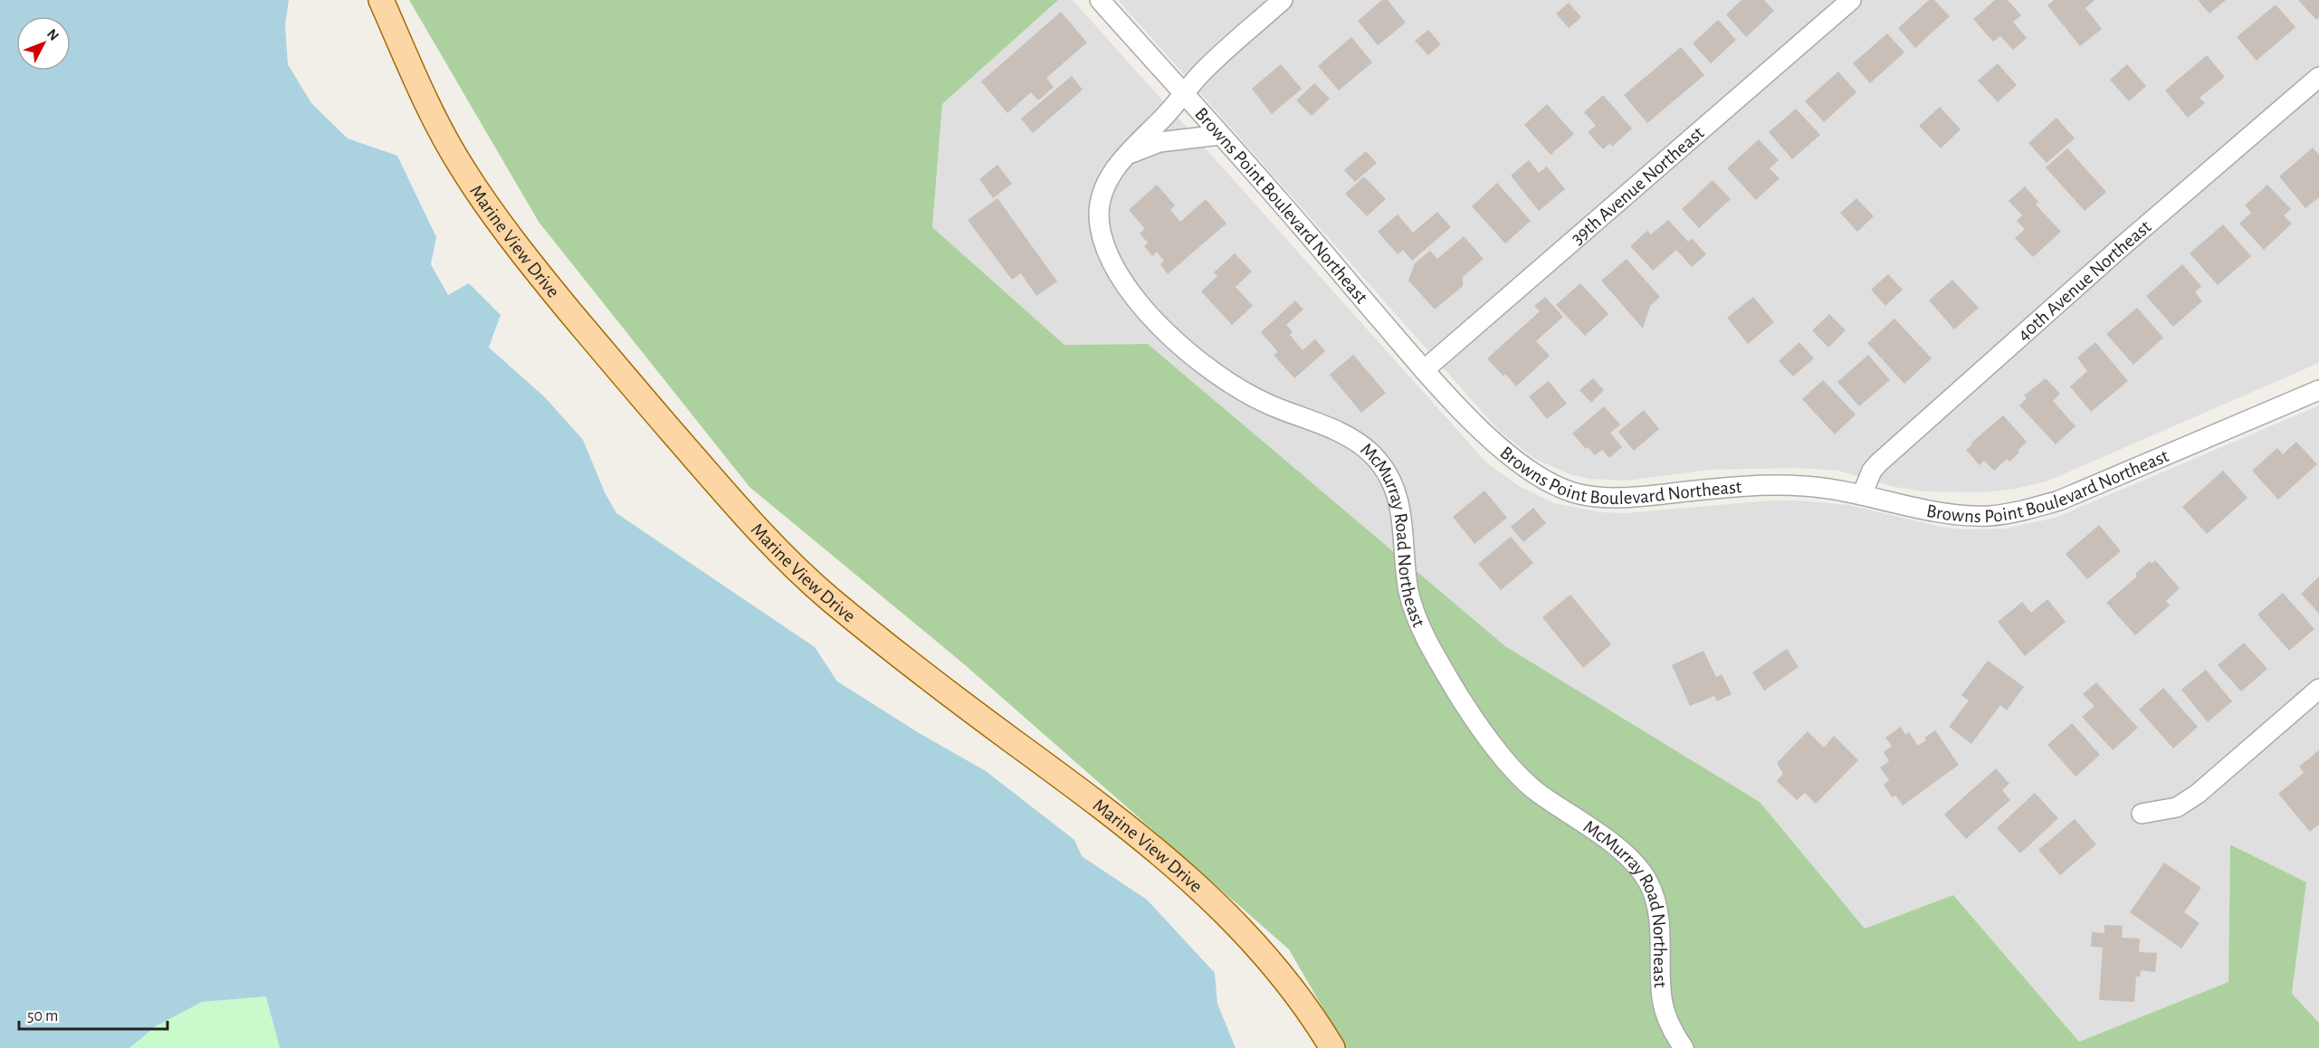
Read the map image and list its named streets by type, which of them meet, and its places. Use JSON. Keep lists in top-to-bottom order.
{
  "streets": {
    "main road": ["Marine View Drive"],
    "street": [
      "39th Avenue Northeast",
      "Browns Point Boulevard Northeast",
      "40th Avenue Northeast",
      "McMurray Road Northeast"
    ]
  },
  "crossings": [
    ["39th Avenue Northeast", "Browns Point Boulevard Northeast"],
    ["Browns Point Boulevard Northeast", "40th Avenue Northeast"],
    ["Browns Point Boulevard Northeast", "McMurray Road Northeast"]
  ],
  "scale_bar": "50 m",
  "north": "top right"
}
